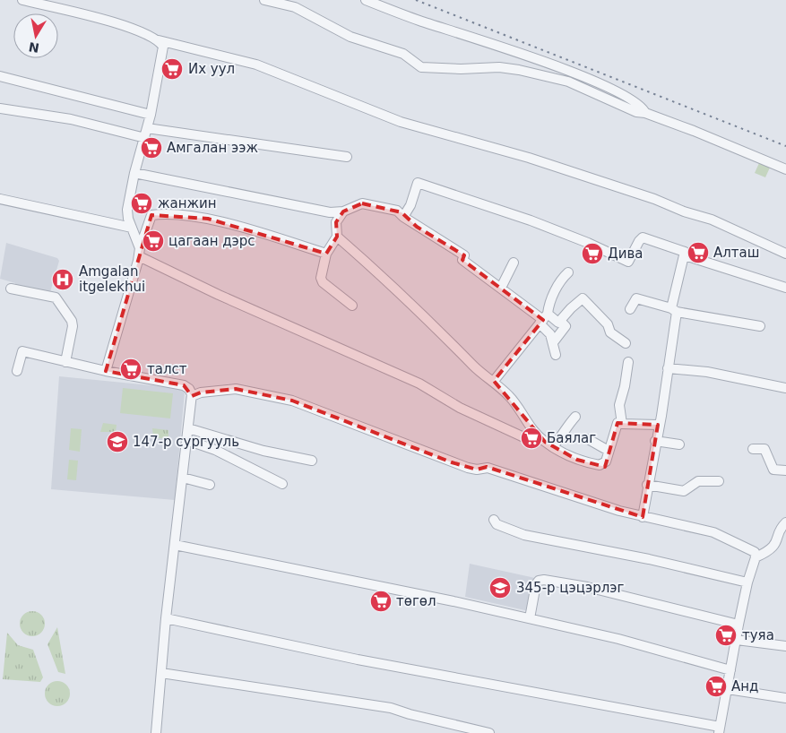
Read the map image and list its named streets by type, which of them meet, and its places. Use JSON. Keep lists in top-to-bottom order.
{
  "places": {
    "supermarket": [
      "Их уул",
      "Амгалан ээж",
      "жанжин",
      "цагаан дэрс",
      "Алташ",
      "Дива",
      "талст",
      "Баялаг",
      "төгөл",
      "туяа",
      "Анд"
    ],
    "hospital": ["Amgalan itgelekhui"],
    "school or university": ["147-р сургууль", "345-р цэцэрлэг"]
  },
  "north": "bottom"
}
